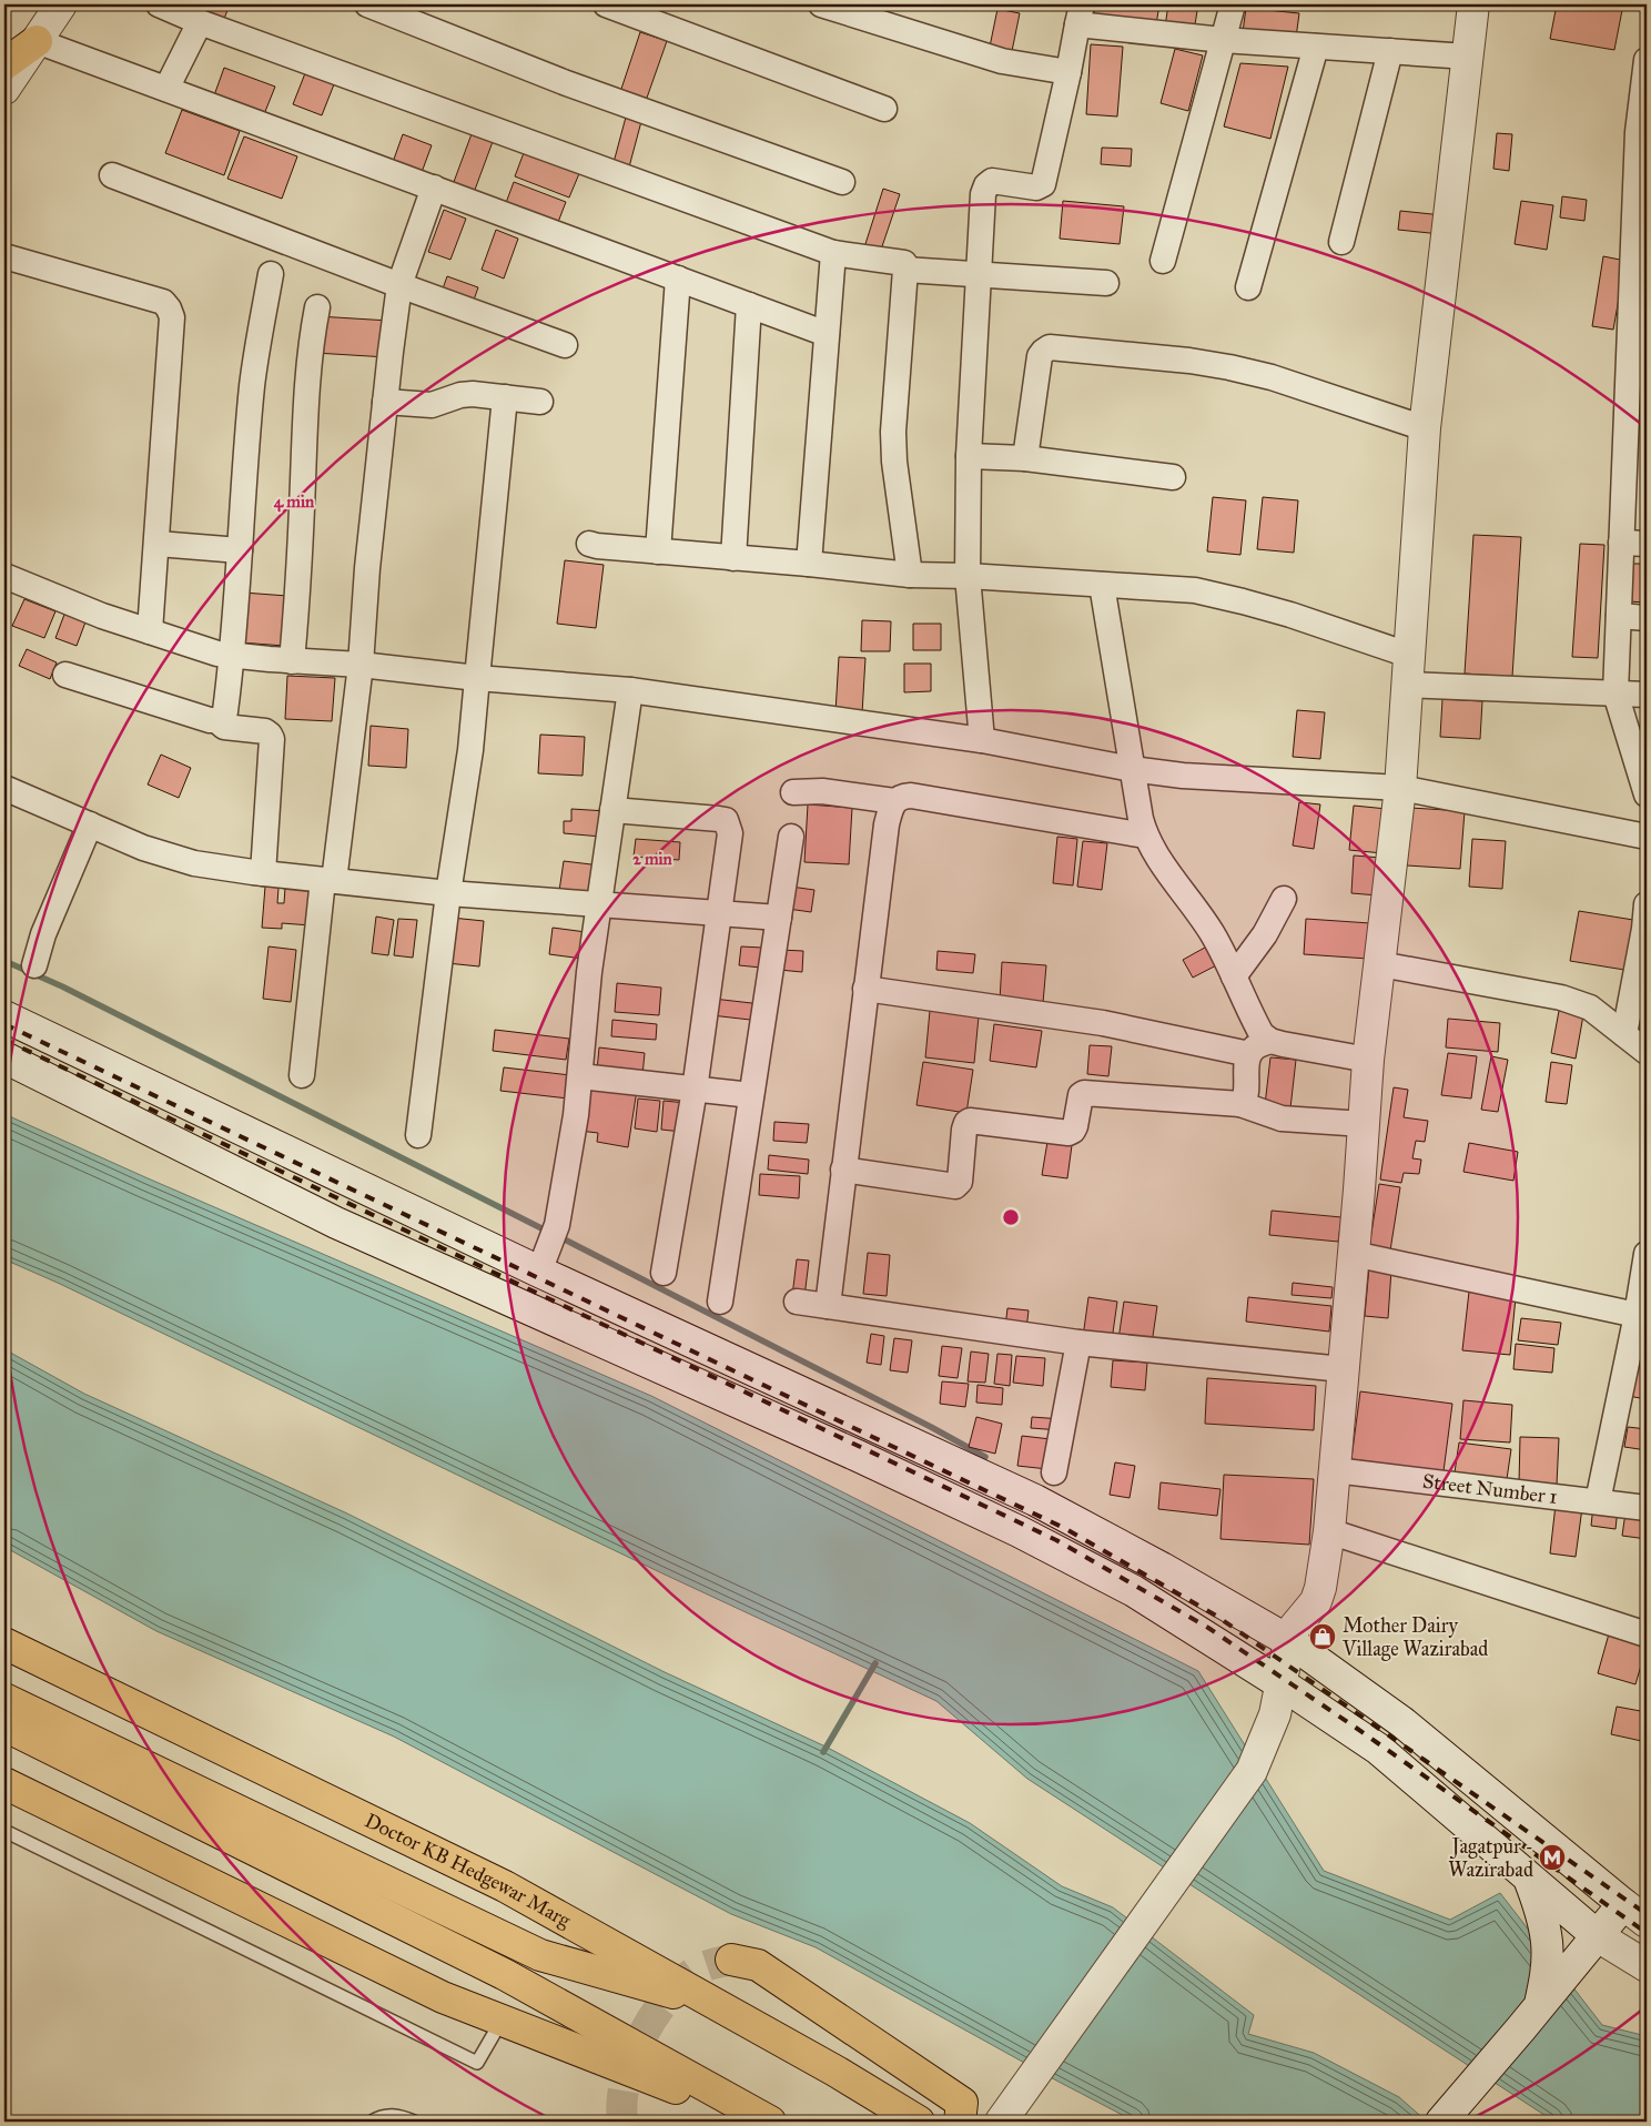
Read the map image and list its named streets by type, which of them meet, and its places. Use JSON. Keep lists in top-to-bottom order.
{
  "streets": {
    "highway": ["Doctor KB Hedgewar Marg"],
    "street": ["Street Number 1"]
  },
  "places": {
    "shop": ["Mother Dairy Village Wazirabad"],
    "metro station": ["Jagatpur - Wazirabad"]
  },
  "rings": ["4 min", "2 min"]
}
